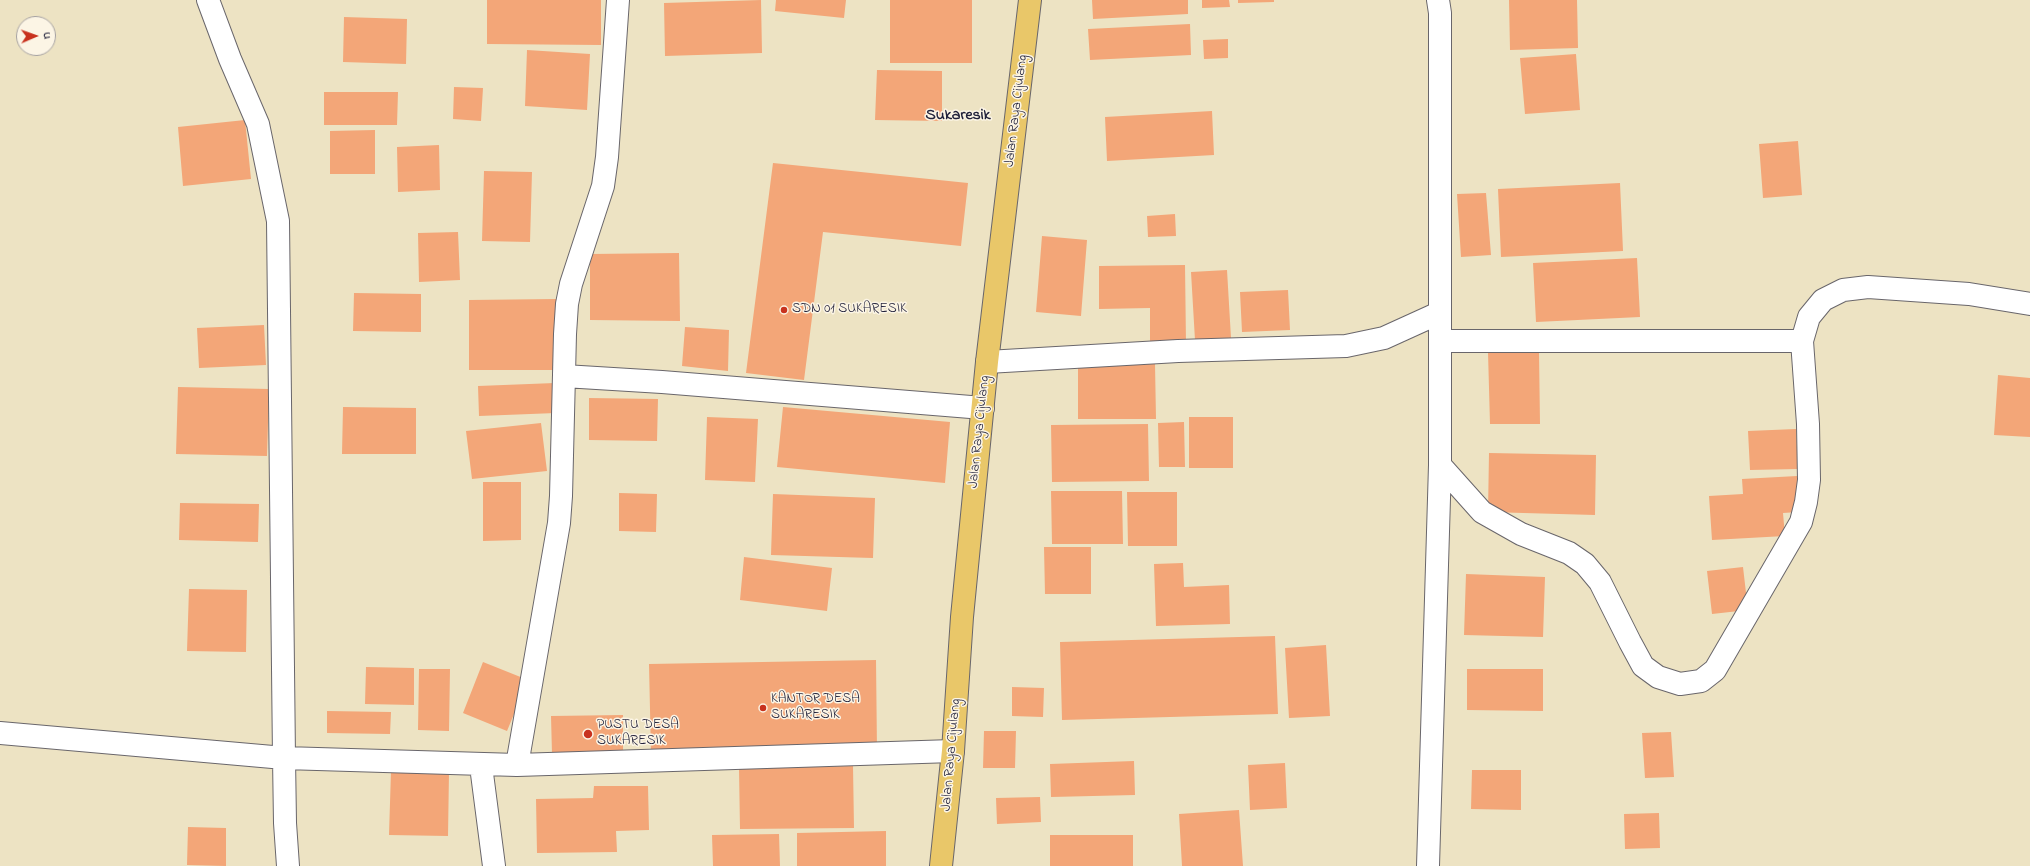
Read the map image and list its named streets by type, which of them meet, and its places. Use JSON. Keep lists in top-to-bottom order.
{
  "streets": {
    "highway": ["Jalan Raya Cijulang"]
  },
  "districts": ["Sukaresik"],
  "places": ["SDN 01 SUKARESIK", "KANTOR DESA SUKARESIK", "PUSTU DESA SUKARESIK"],
  "north": "right"
}
